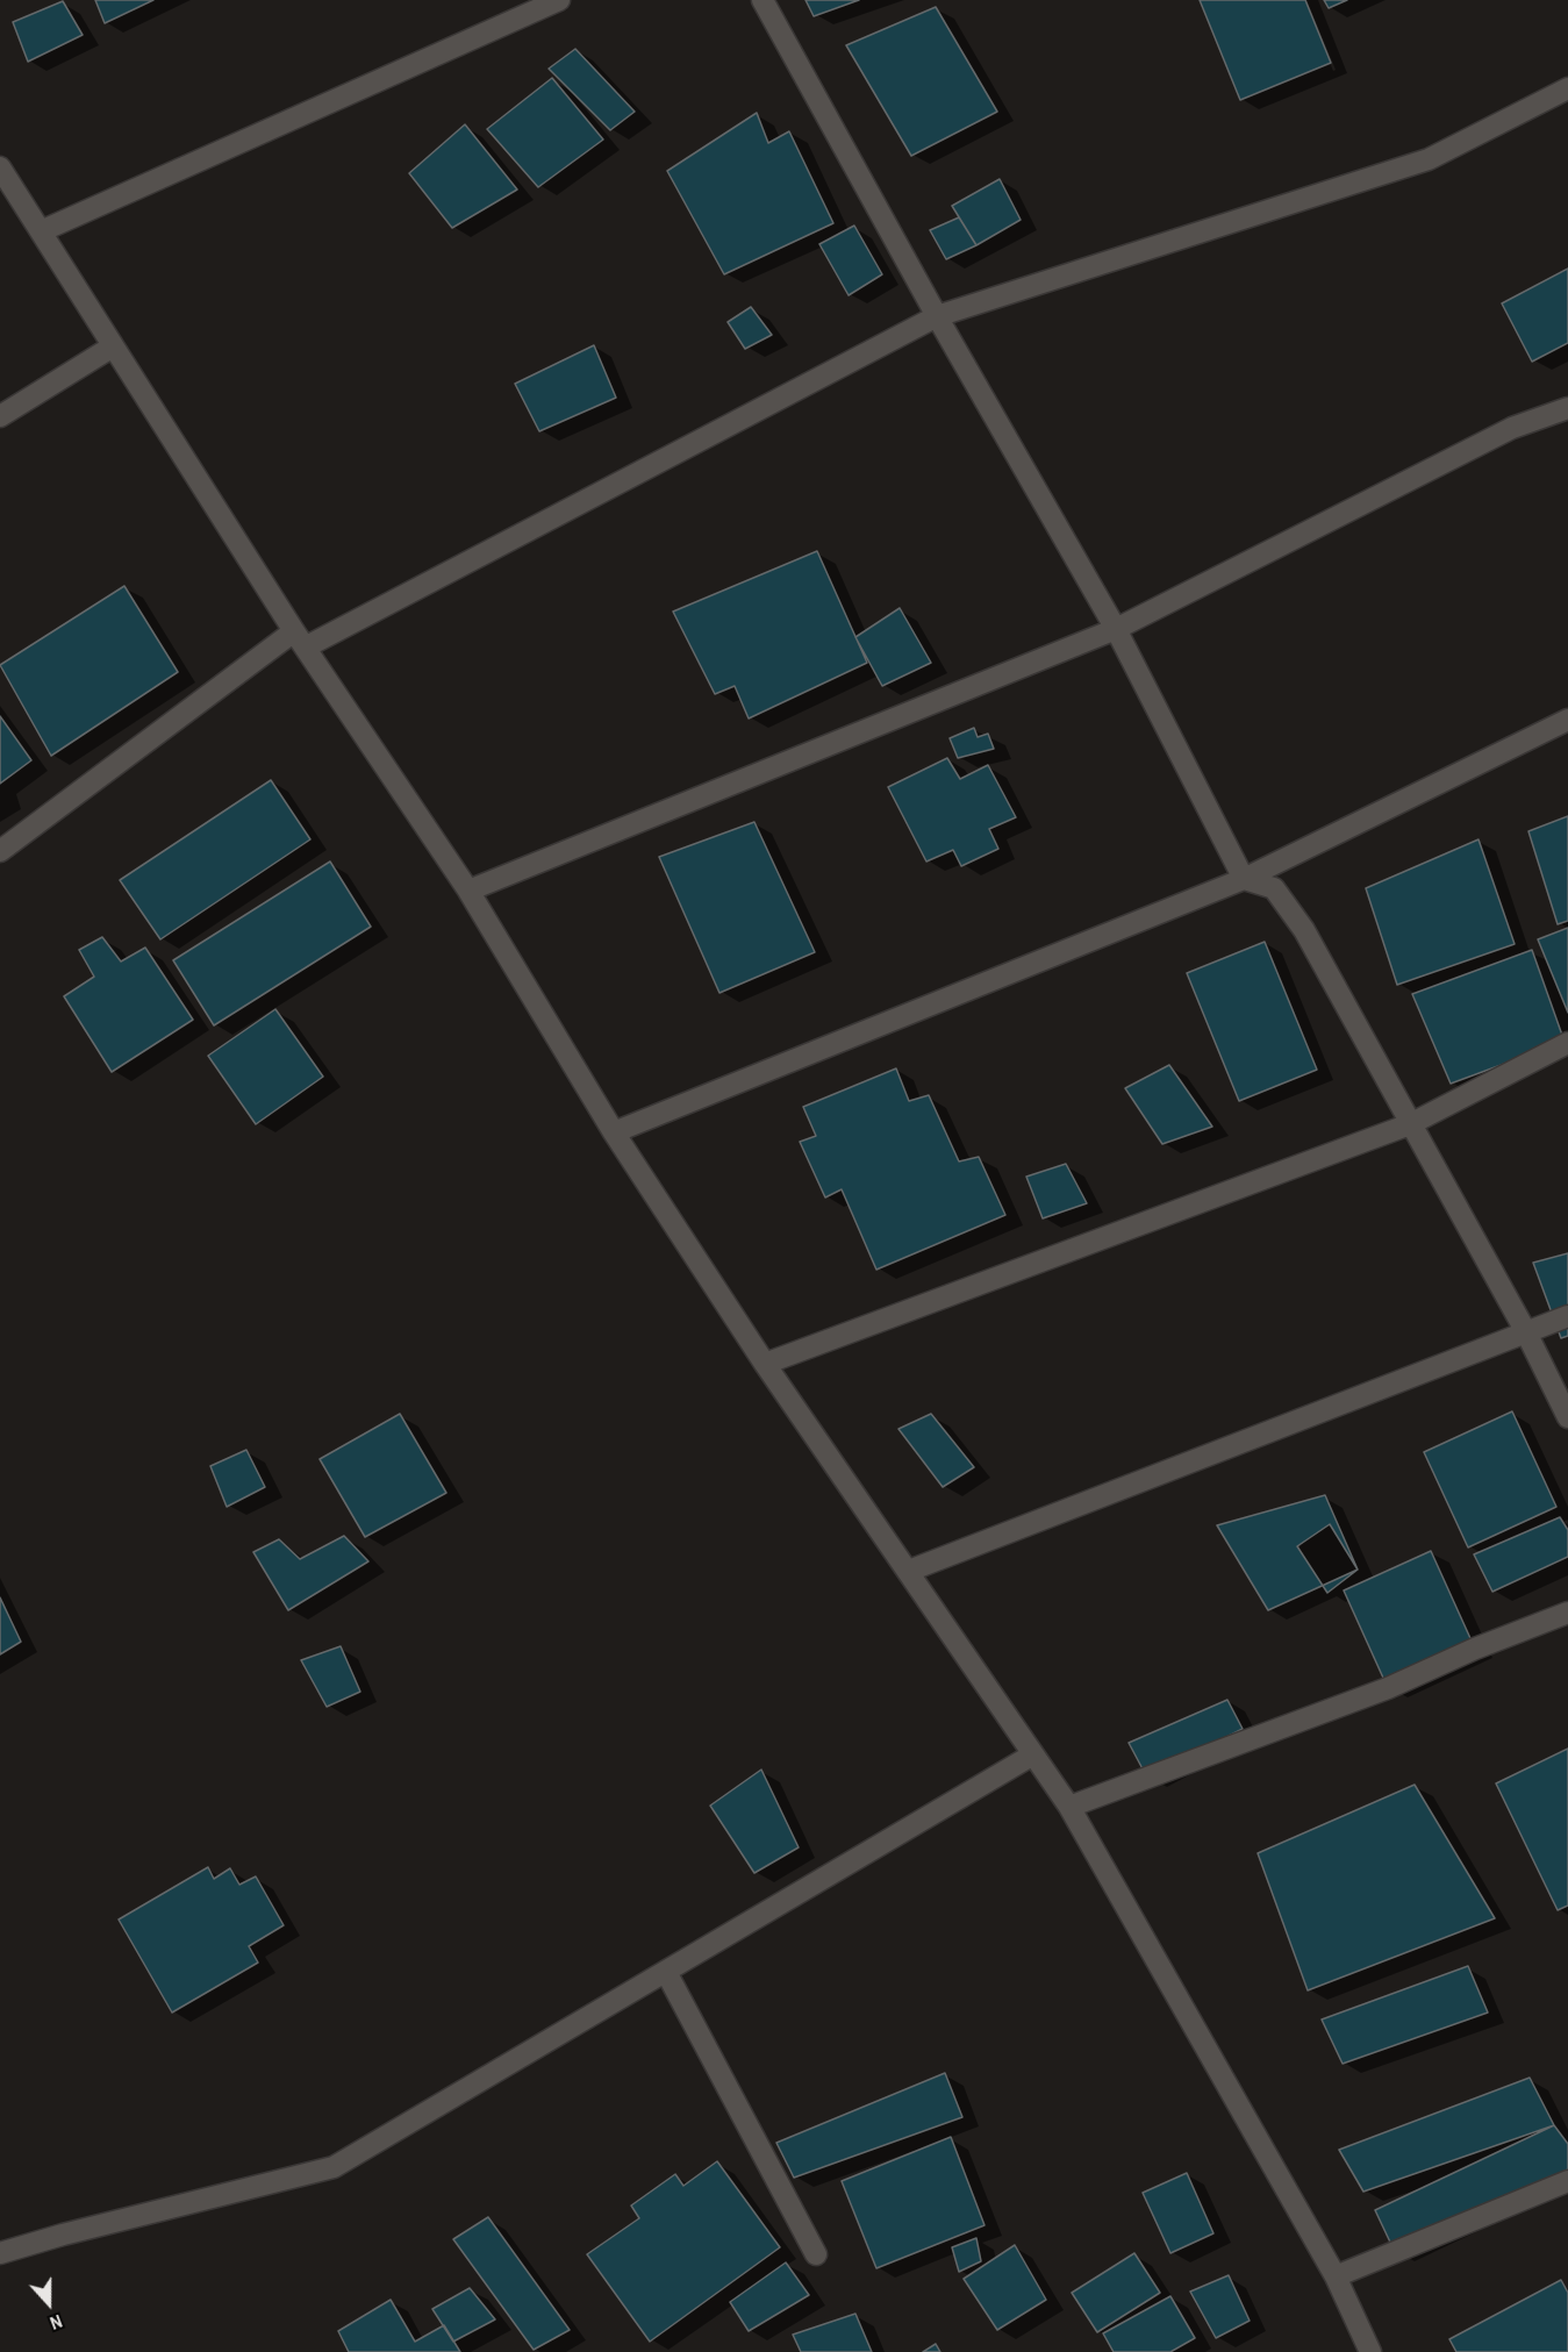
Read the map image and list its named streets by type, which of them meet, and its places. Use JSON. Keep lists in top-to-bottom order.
{
  "north": "bottom"
}
